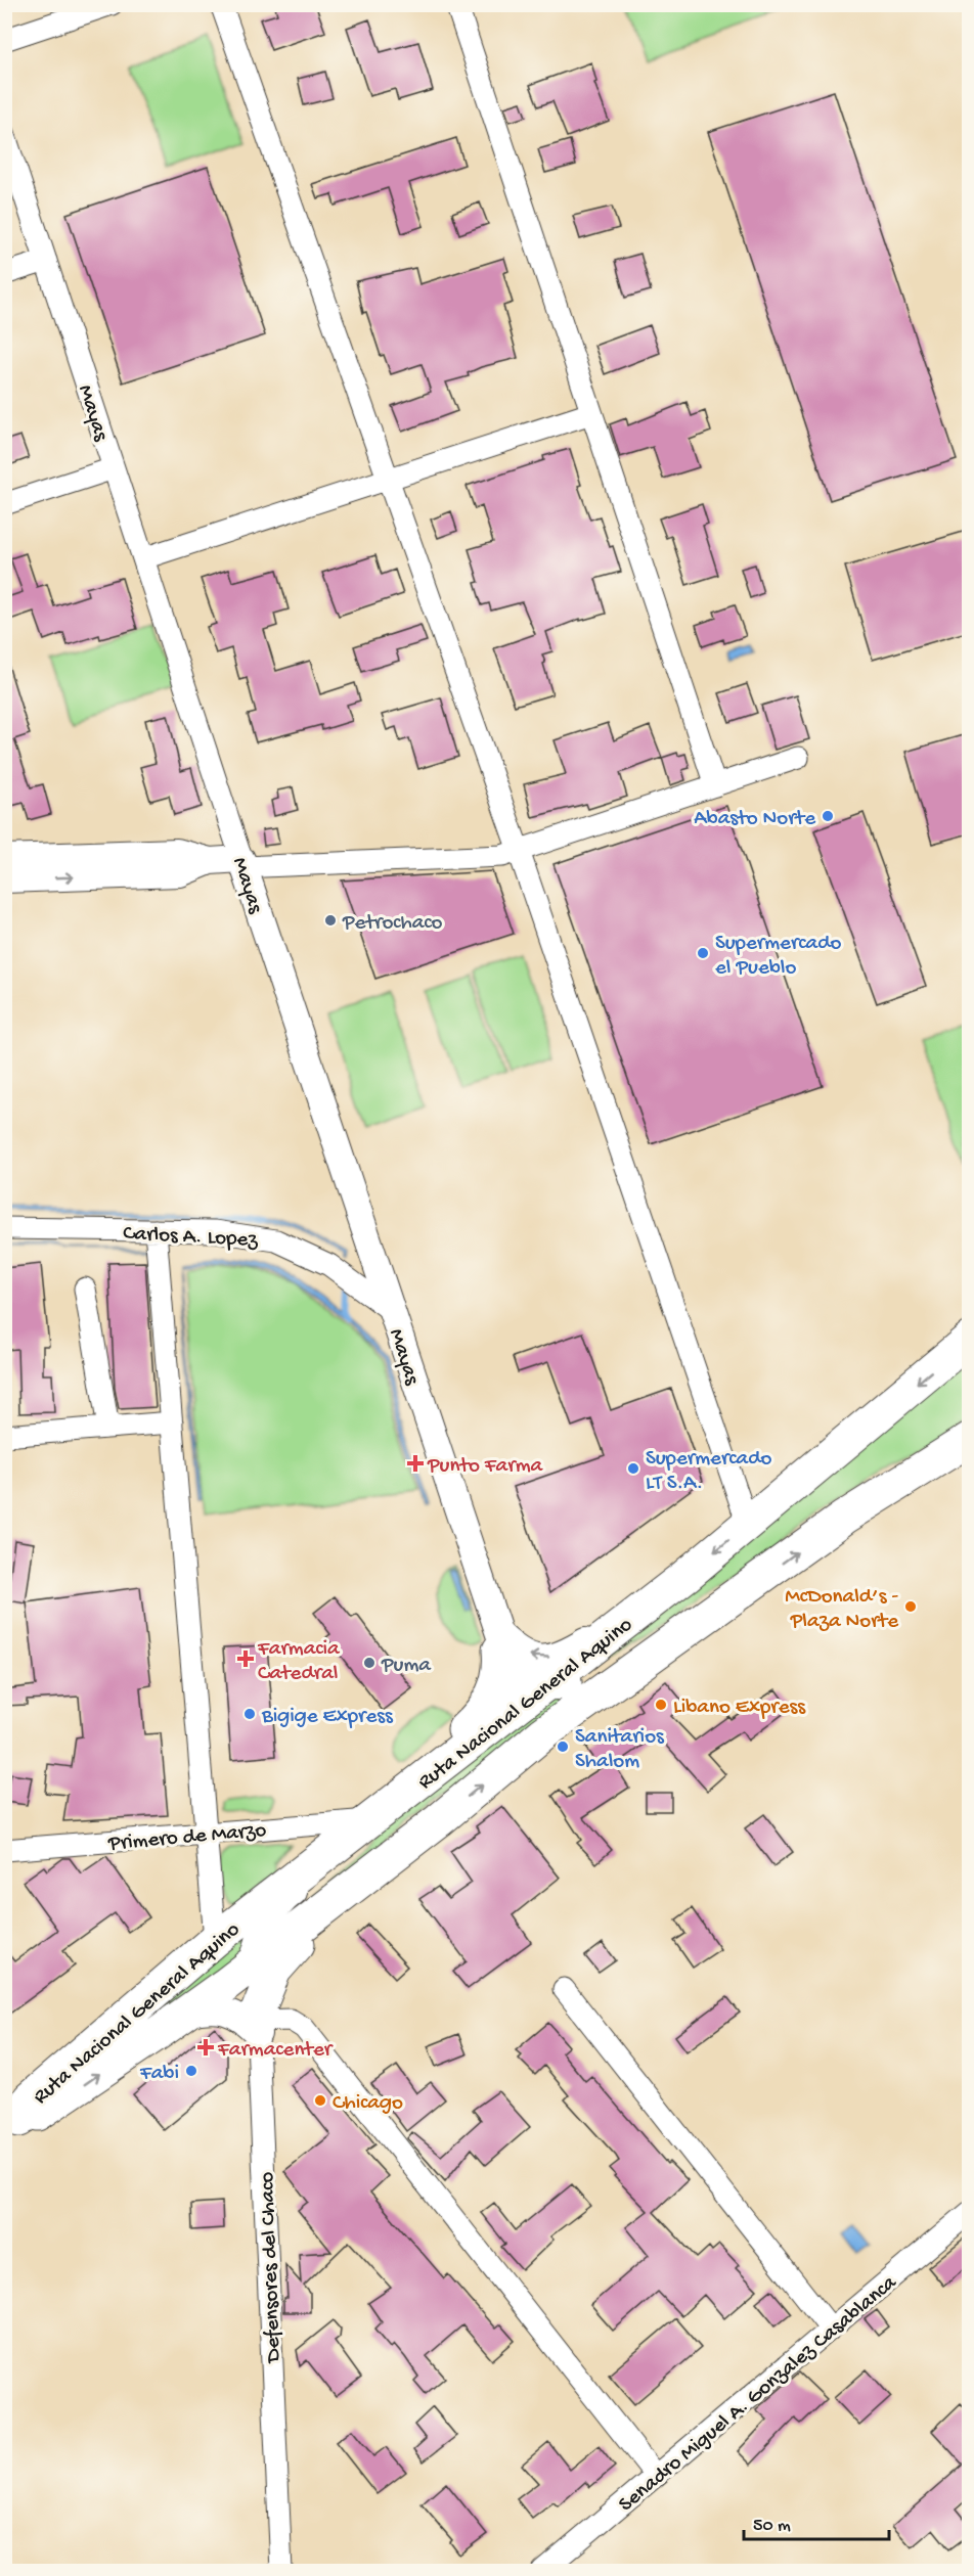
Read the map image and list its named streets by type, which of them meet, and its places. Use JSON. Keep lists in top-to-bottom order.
{
  "streets": {
    "highway": ["Ruta Nacional General Aquino"],
    "street": [
      "Mayas",
      "Carlos A. Lopez",
      "Primero de Marzo",
      "Defensores del Chaco",
      "Senadro Miguel A. Gonzalez Casablanca"
    ]
  },
  "crossings": [
    ["Mayas", "Carlos A. Lopez"],
    ["Ruta Nacional General Aquino", "Primero de Marzo"],
    ["Ruta Nacional General Aquino", "Defensores del Chaco"]
  ],
  "places": {
    "other": [
      "Abasto Norte",
      "Petrochaco",
      "Supermercado el Pueblo",
      "Supermercado LT S.A.",
      "McDonald’s - Plaza Norte",
      "Puma",
      "Libano Express",
      "Bigige Express",
      "Sanitarios Shalom",
      "Fabi",
      "Chicago"
    ],
    "health": ["Punto Farma", "Farmacia Catedral", "Farmacenter"]
  },
  "scale_bar": "50 m"
}
